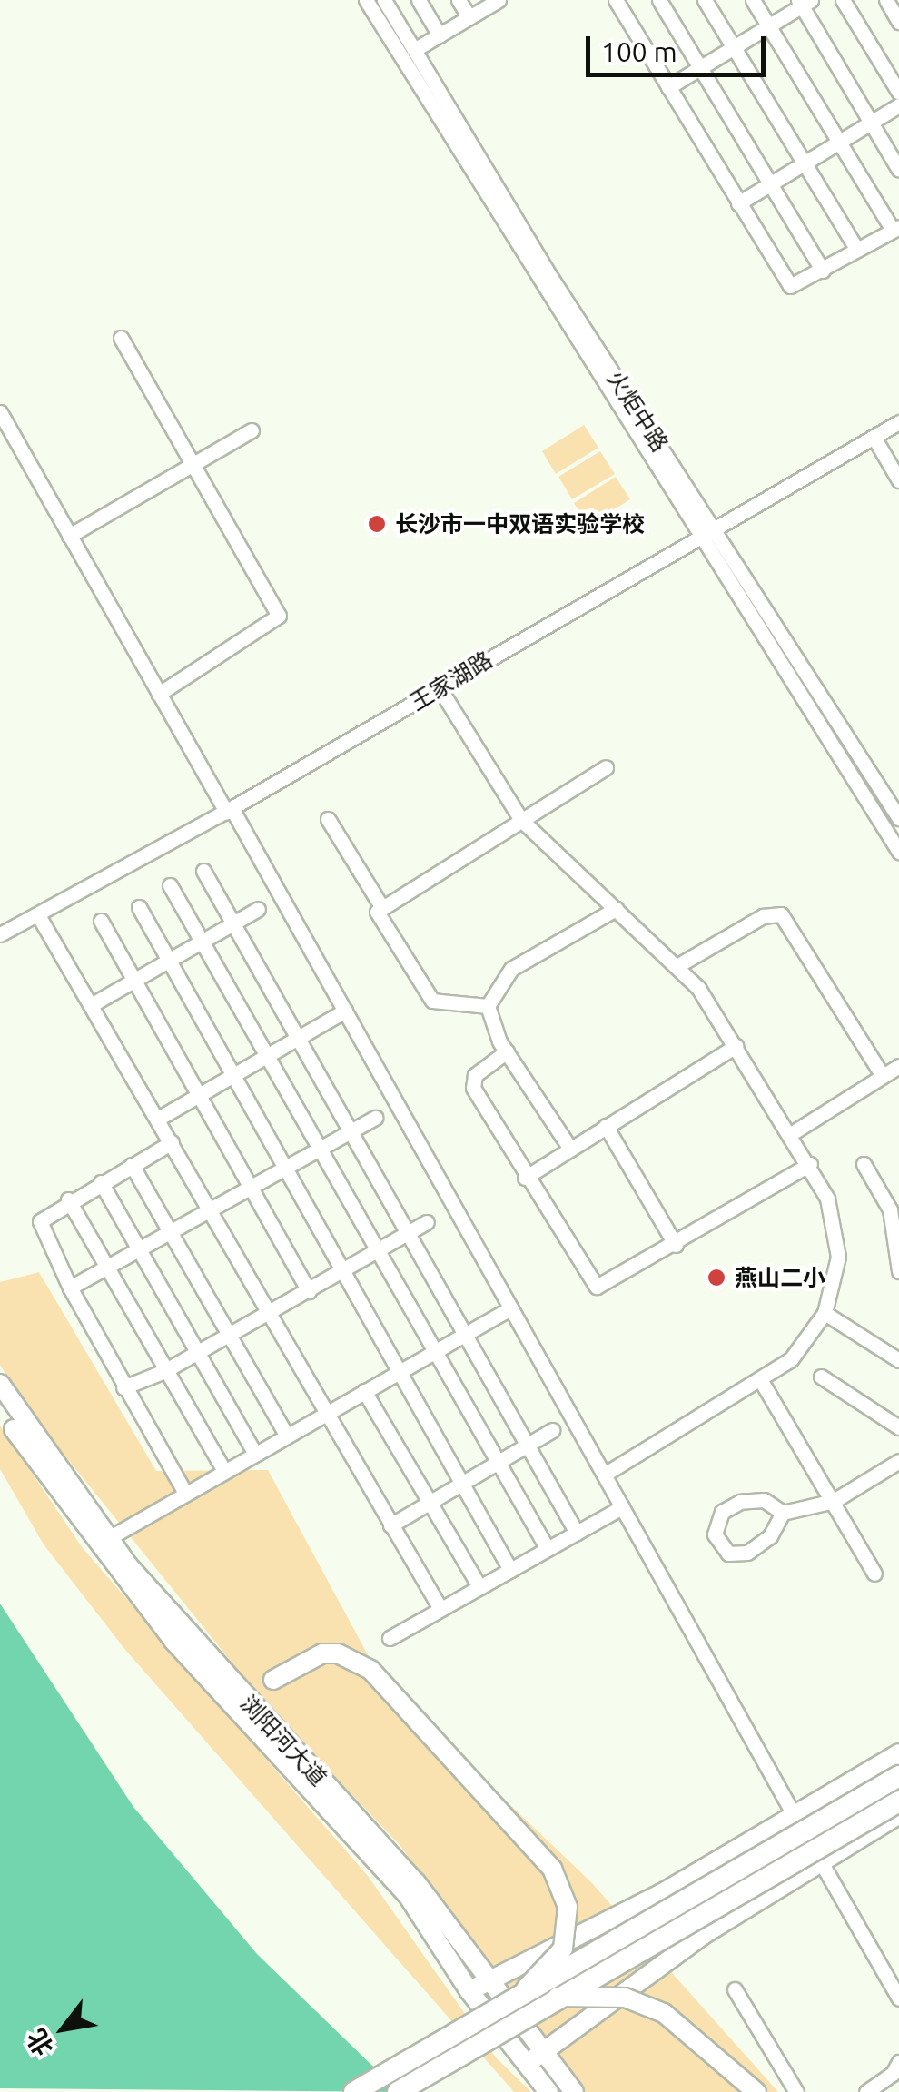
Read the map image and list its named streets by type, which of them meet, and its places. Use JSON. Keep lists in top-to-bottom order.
{
  "streets": {
    "main road": ["浏阳河大道"],
    "street": ["火炬中路", "王家湖路"]
  },
  "crossings": [
    ["火炬中路", "王家湖路"]
  ],
  "places": ["长沙市一中双语实验学校", "燕山二小"],
  "scale_bar": "100 m",
  "north": "bottom left"
}
